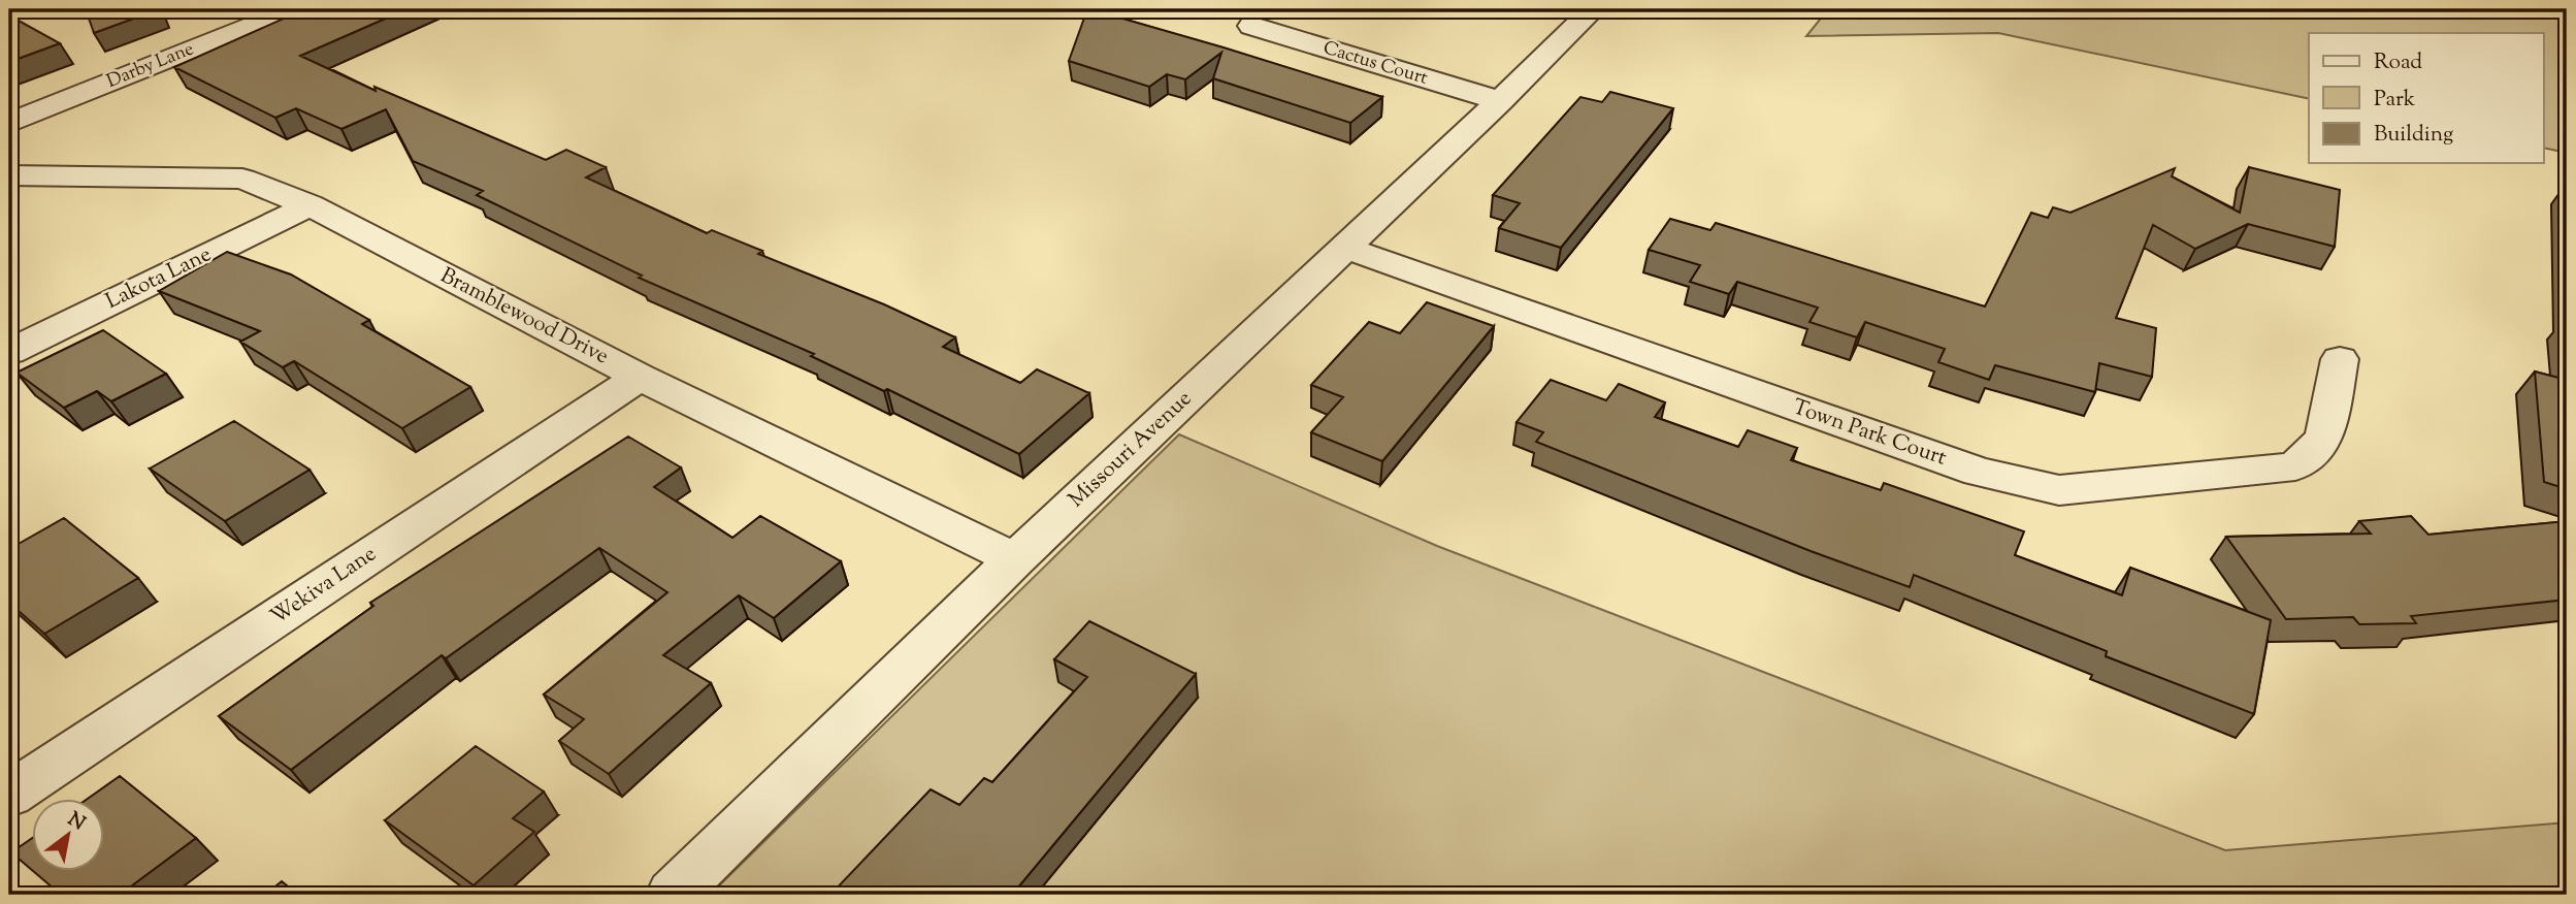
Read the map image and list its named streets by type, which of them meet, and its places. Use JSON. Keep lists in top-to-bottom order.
{
  "streets": {
    "street": [
      "Cactus Court",
      "Darby Lane",
      "Lakota Lane",
      "Bramblewood Drive",
      "Town Park Court",
      "Missouri Avenue",
      "Wekiva Lane"
    ]
  },
  "crossings": [
    ["Cactus Court", "Missouri Avenue"],
    ["Lakota Lane", "Bramblewood Drive"],
    ["Bramblewood Drive", "Missouri Avenue"],
    ["Bramblewood Drive", "Wekiva Lane"],
    ["Town Park Court", "Missouri Avenue"]
  ],
  "legend": ["Road", "Park", "Building"],
  "north": "top right"
}
